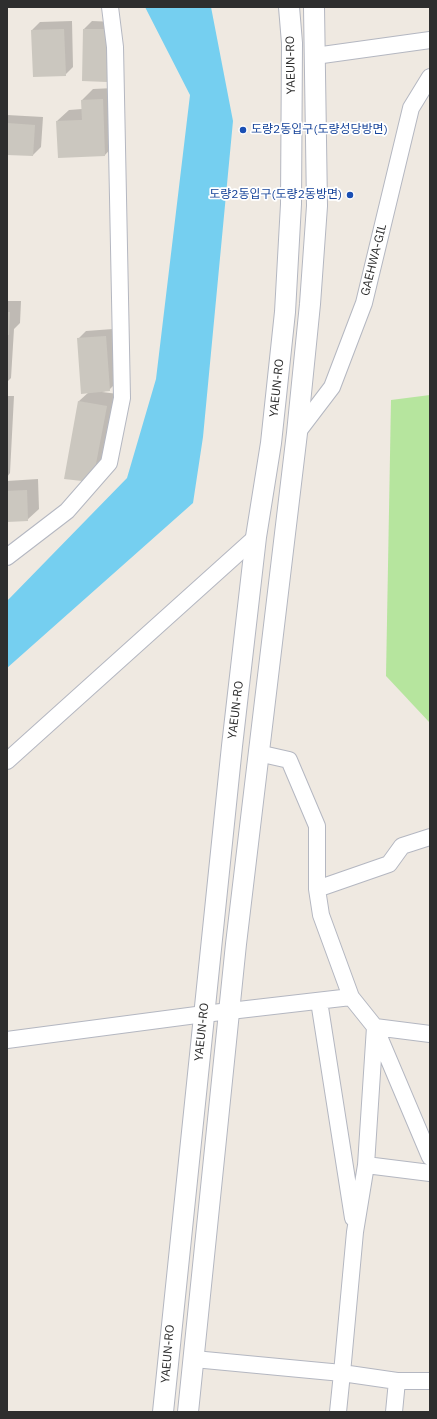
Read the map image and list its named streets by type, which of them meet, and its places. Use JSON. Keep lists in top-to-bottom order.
{
  "streets": {
    "street": ["YAEUN-RO", "GAEHWA-GIL"]
  },
  "crossings": [
    ["YAEUN-RO", "GAEHWA-GIL"]
  ],
  "places": ["도량2동입구(도량성당방면)", "도량2동입구(도량2동방면)"]
}
